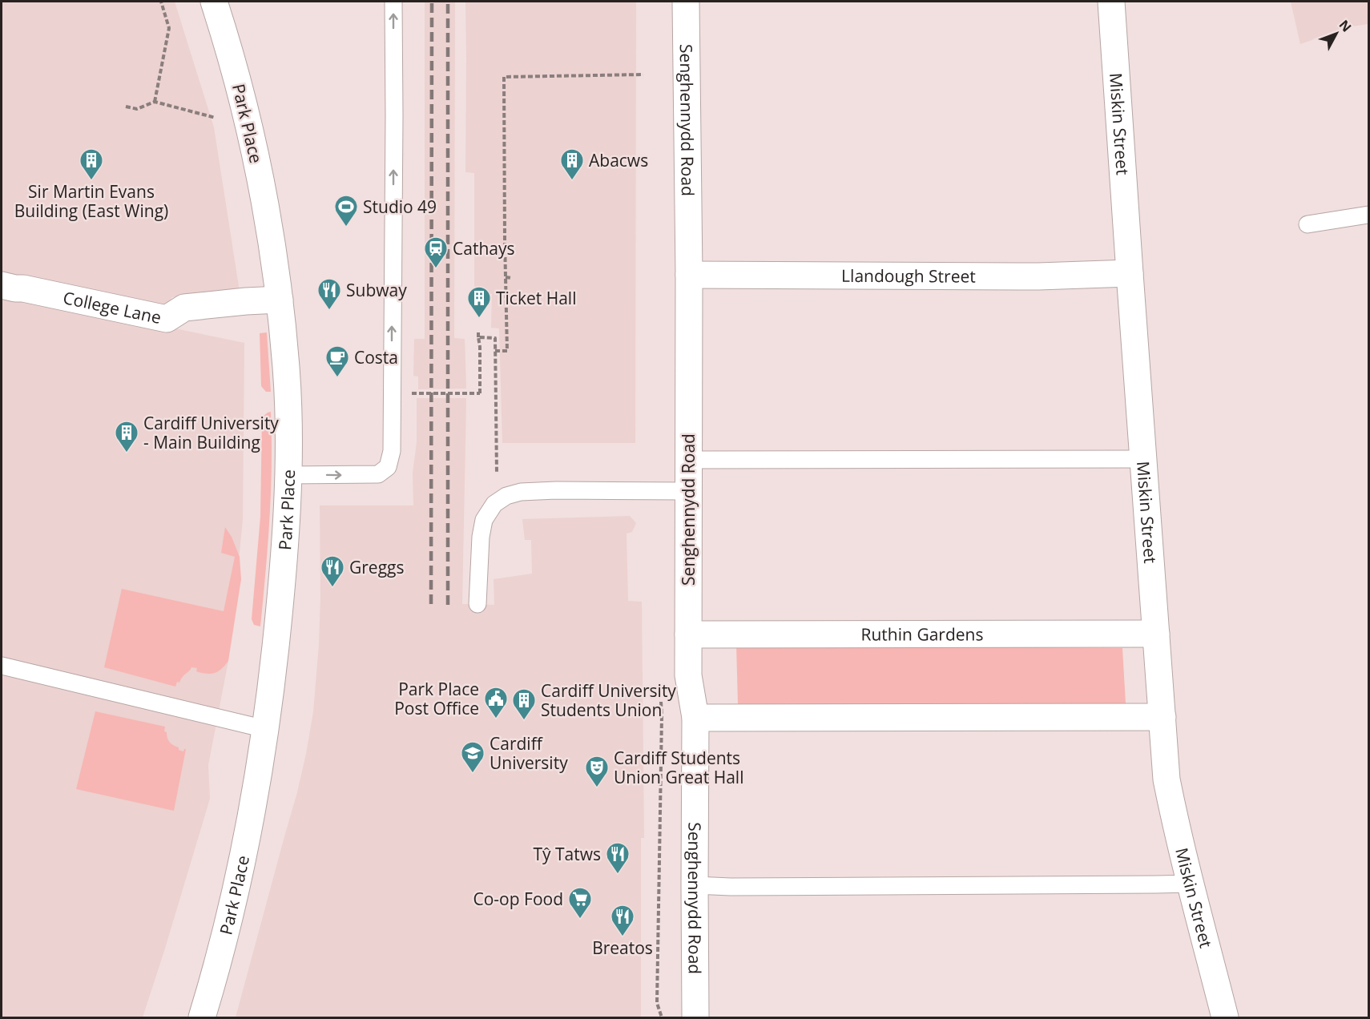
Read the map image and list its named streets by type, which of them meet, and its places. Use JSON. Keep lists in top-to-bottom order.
{
  "streets": {
    "street": [
      "Senghennydd Road",
      "Park Place",
      "Miskin Street",
      "Llandough Street",
      "College Lane",
      "Ruthin Gardens"
    ]
  },
  "crossings": [
    ["Senghennydd Road", "Llandough Street"],
    ["Senghennydd Road", "Ruthin Gardens"],
    ["Park Place", "College Lane"],
    ["Miskin Street", "Llandough Street"],
    ["Miskin Street", "Ruthin Gardens"]
  ],
  "places": {
    "building": [
      "Sir Martin Evans Building (East Wing)",
      "Abacws",
      "Ticket Hall",
      "Cardiff University - Main Building",
      "Cardiff University Students Union"
    ],
    "sports": ["Studio 49"],
    "station": ["Cathays"],
    "restaurant": [
      "Subway",
      "Greggs",
      "Tŷ Tatws",
      "Breatos"
    ],
    "cafe": ["Costa"],
    "public building": ["Park Place Post Office"],
    "school or university": ["Cardiff University"],
    "theatre": ["Cardiff Students Union Great Hall"],
    "supermarket": ["Co-op Food"]
  },
  "north": "top right"
}
